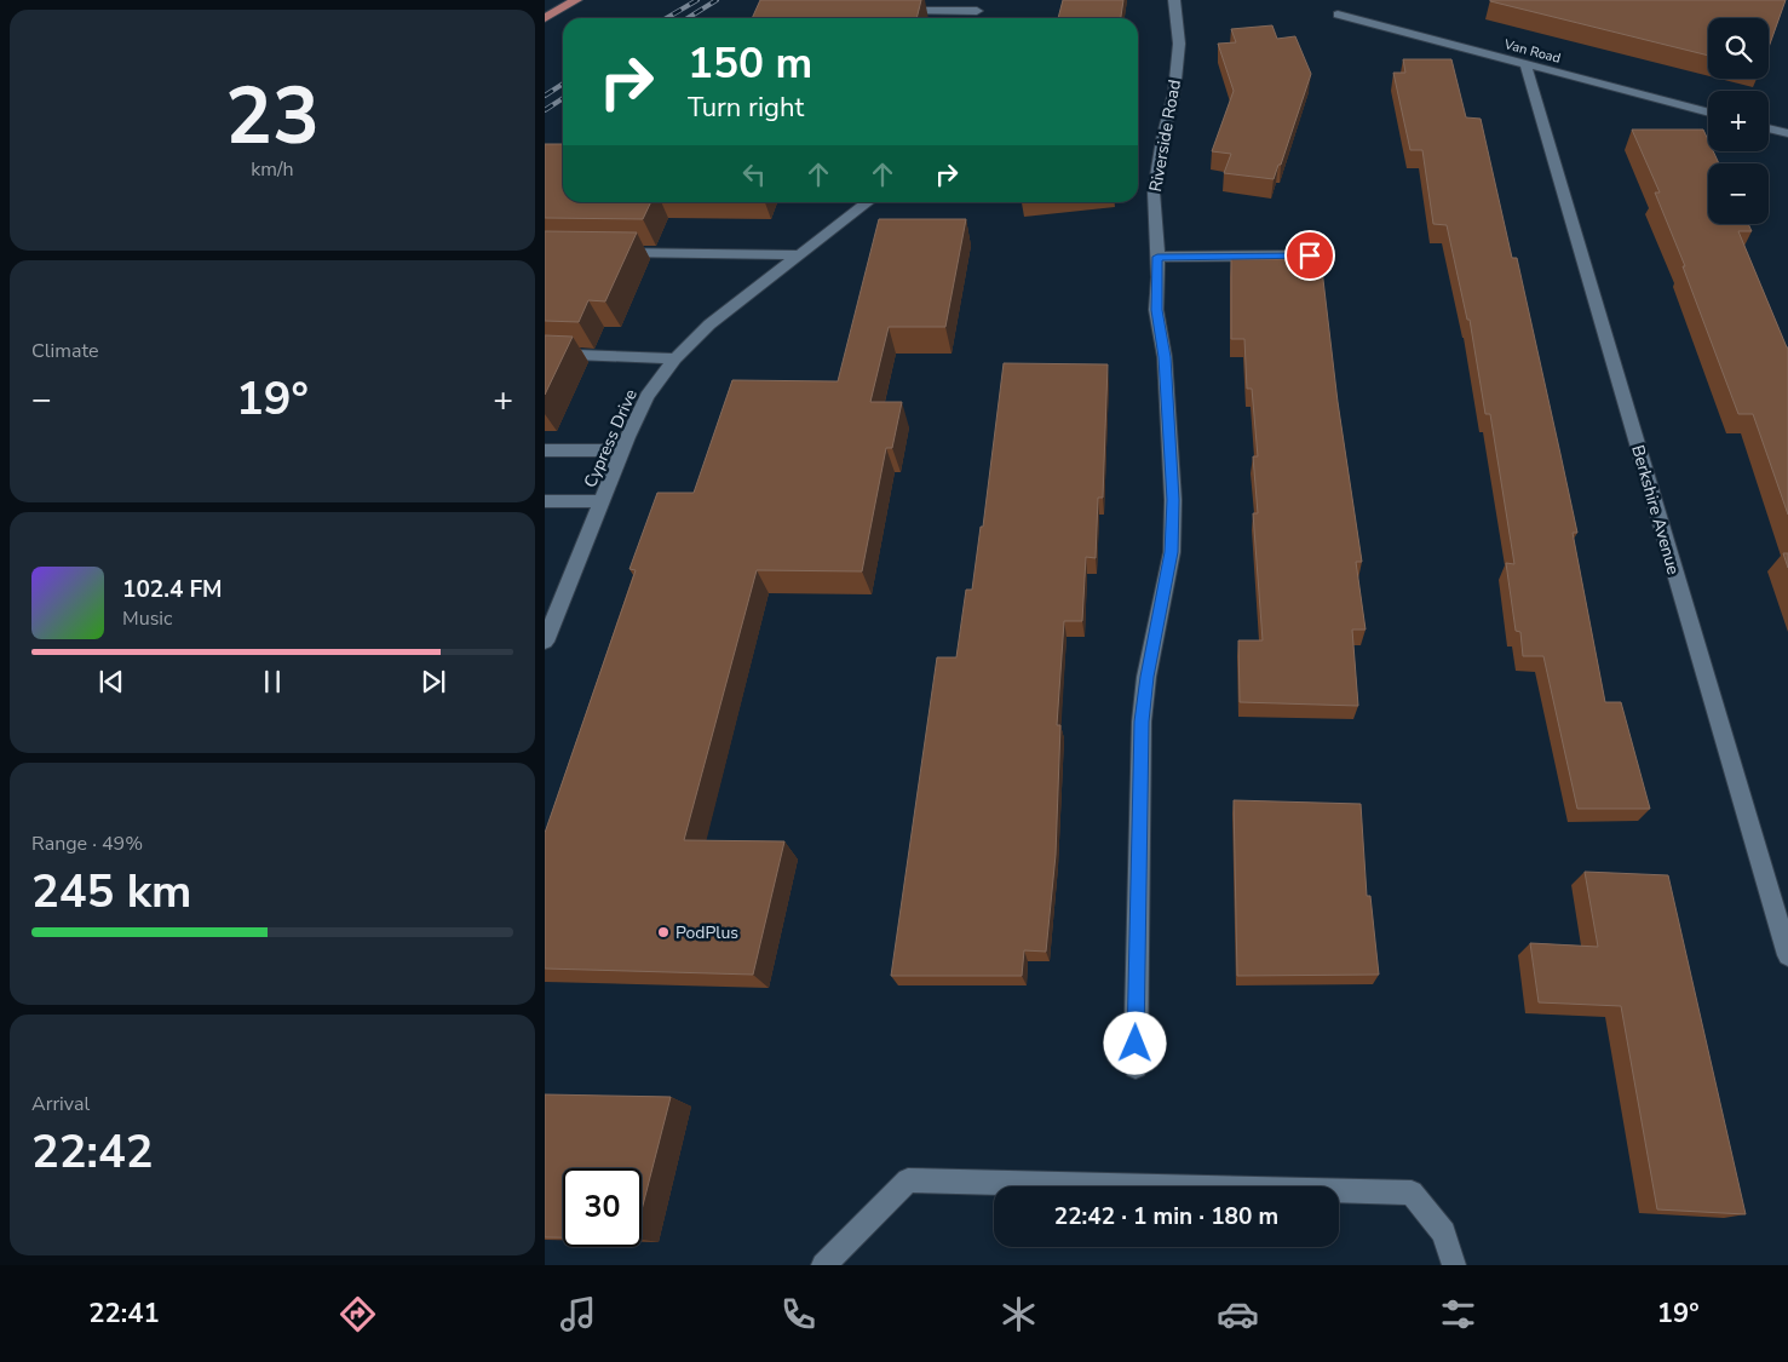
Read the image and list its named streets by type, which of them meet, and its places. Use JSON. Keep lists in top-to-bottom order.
{
  "streets": {
    "street": [
      "Van Road",
      "Riverside Road",
      "Cypress Drive",
      "Berkshire Avenue"
    ]
  },
  "crossings": [
    ["Van Road", "Berkshire Avenue"]
  ],
  "places": ["PodPlus"],
  "page": {
    "tile": [
      ["23", "km/h"],
      "Climate",
      ["Range · 49%", "245 km"],
      ["Arrival", "22:42"]
    ],
    "map_buttons": ["+", "−"],
    "turn": ["150 m", "Turn right"],
    "heat": ["−", "19°", "+"],
    "song": ["102.4 FM", "Music"],
    "limit": "30",
    "trip": "22:42 · 1 min · 180 m",
    "tabs": ["22:41", "19°"]
  }
}
